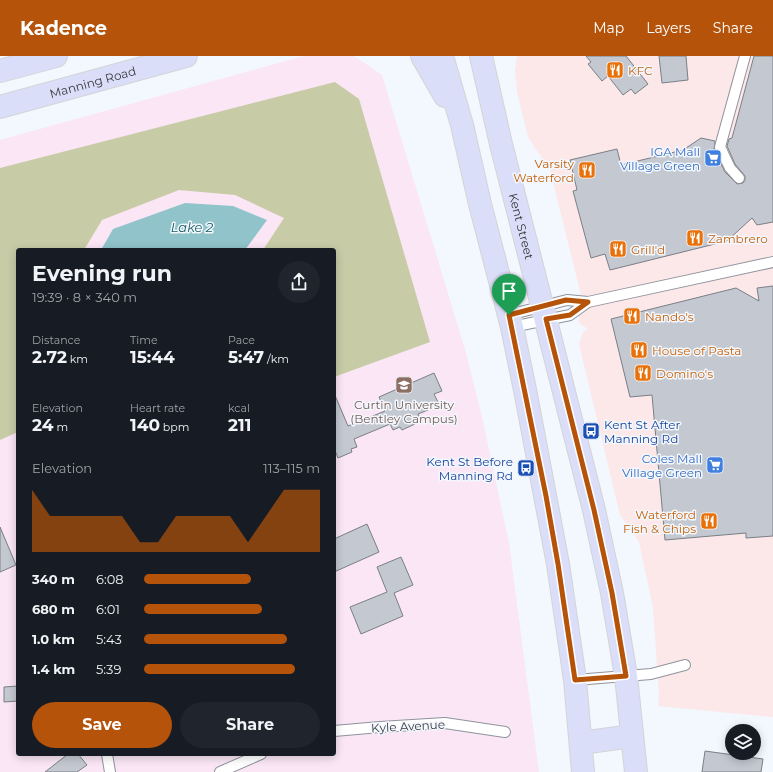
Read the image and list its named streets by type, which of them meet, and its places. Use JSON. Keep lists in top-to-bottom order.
{
  "streets": {
    "main road": ["Manning Road", "Kent Street"],
    "lane": ["Kyle Avenue"]
  },
  "water": ["Lake 2"],
  "places": {
    "restaurant": [
      "KFC",
      "Varsity Waterford",
      "Zambrero",
      "Grill'd",
      "Nando's",
      "House of Pasta",
      "Domino's",
      "Waterford Fish & Chips"
    ],
    "supermarket": ["IGA Mall Village Green", "Coles Mall Village Green"],
    "school or university": ["Curtin University (Bentley Campus)"],
    "bus stop": ["Kent St After Manning Rd", "Kent St Before Manning Rd"]
  },
  "page": {
    "header": "Kadence",
    "nav": ["Map", "Layers", "Share"],
    "heading": ["Evening run", "19:39 · 8 × 340 m"],
    "stats": [
      ["Distance", "2.72 km"],
      ["Time", "15:44"],
      ["Pace", "5:47 /km"],
      ["Elevation", "24 m"],
      ["Heart rate", "140 bpm"],
      ["kcal", "211"]
    ],
    "chart": ["Elevation", "113–115 m"],
    "list": [
      {
        "name": "340 m",
        "note": "6:08"
      },
      {
        "name": "680 m",
        "note": "6:01"
      },
      {
        "name": "1.0 km",
        "note": "5:43"
      },
      {
        "name": "1.4 km",
        "note": "5:39"
      }
    ],
    "buttons": ["Save", "Share"]
  }
}
